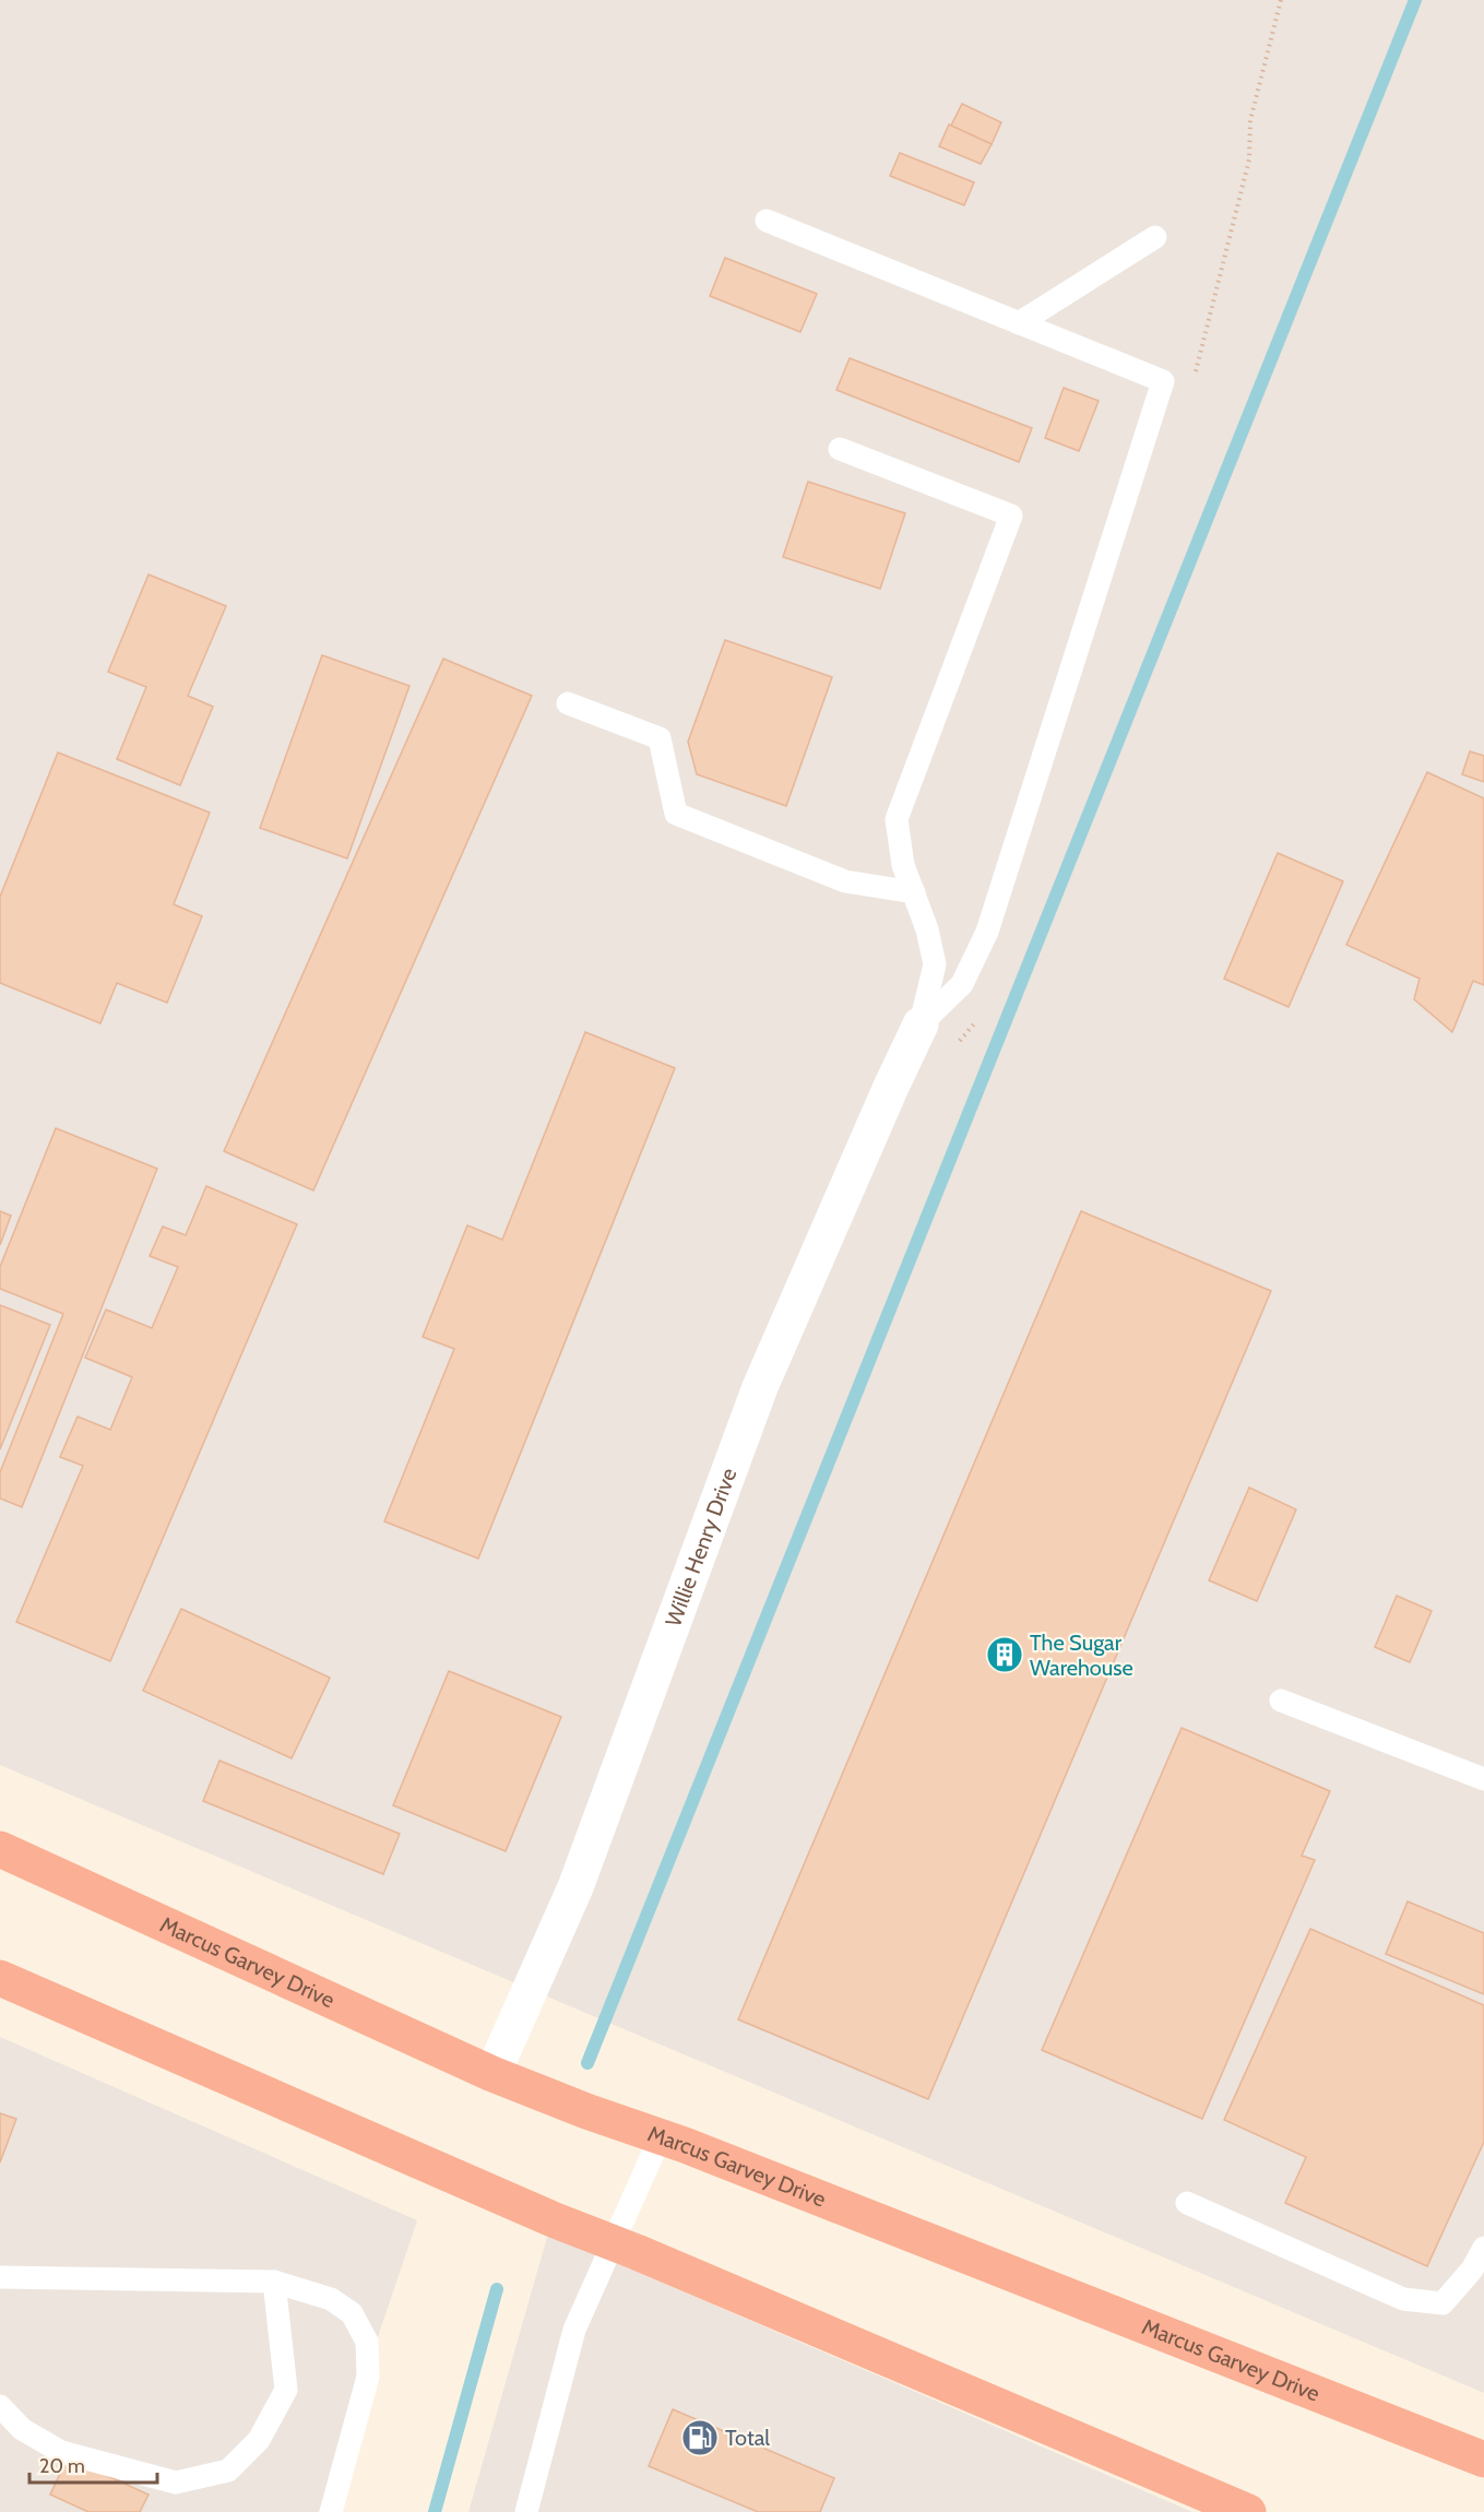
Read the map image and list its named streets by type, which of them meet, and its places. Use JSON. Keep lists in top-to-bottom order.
{
  "streets": {
    "highway": ["Marcus Garvey Drive"],
    "street": ["Willie Henry Drive"]
  },
  "crossings": [
    ["Willie Henry Drive", "Marcus Garvey Drive"]
  ],
  "places": {
    "building": ["The Sugar Warehouse"],
    "fuel station": ["Total"]
  },
  "scale_bar": "20 m"
}
